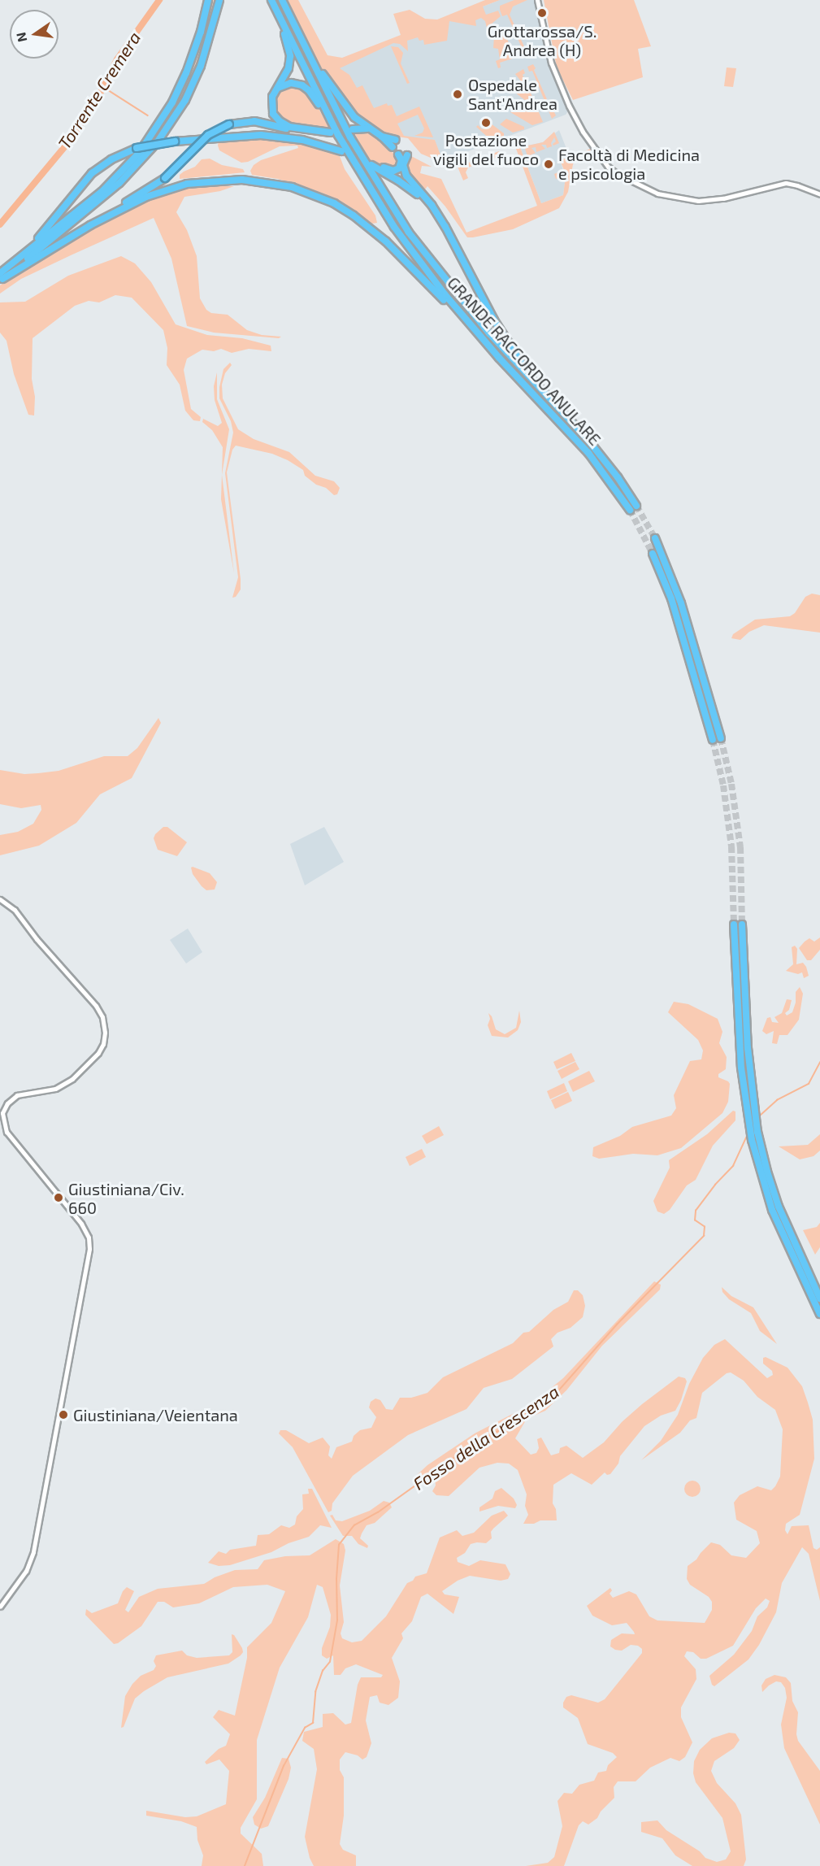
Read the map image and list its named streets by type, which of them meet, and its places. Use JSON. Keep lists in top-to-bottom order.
{
  "streets": {
    "highway": ["GRANDE RACCORDO ANULARE"]
  },
  "water": ["Torrente Cremera", "Fosso della Crescenza"],
  "places": [
    "Grottarossa/S. Andrea (H)",
    "Ospedale Sant'Andrea",
    "Postazione vigili del fuoco",
    "Facoltà di Medicina e psicologia",
    "Giustiniana/Civ. 660",
    "Giustiniana/Veientana"
  ],
  "north": "left"
}
